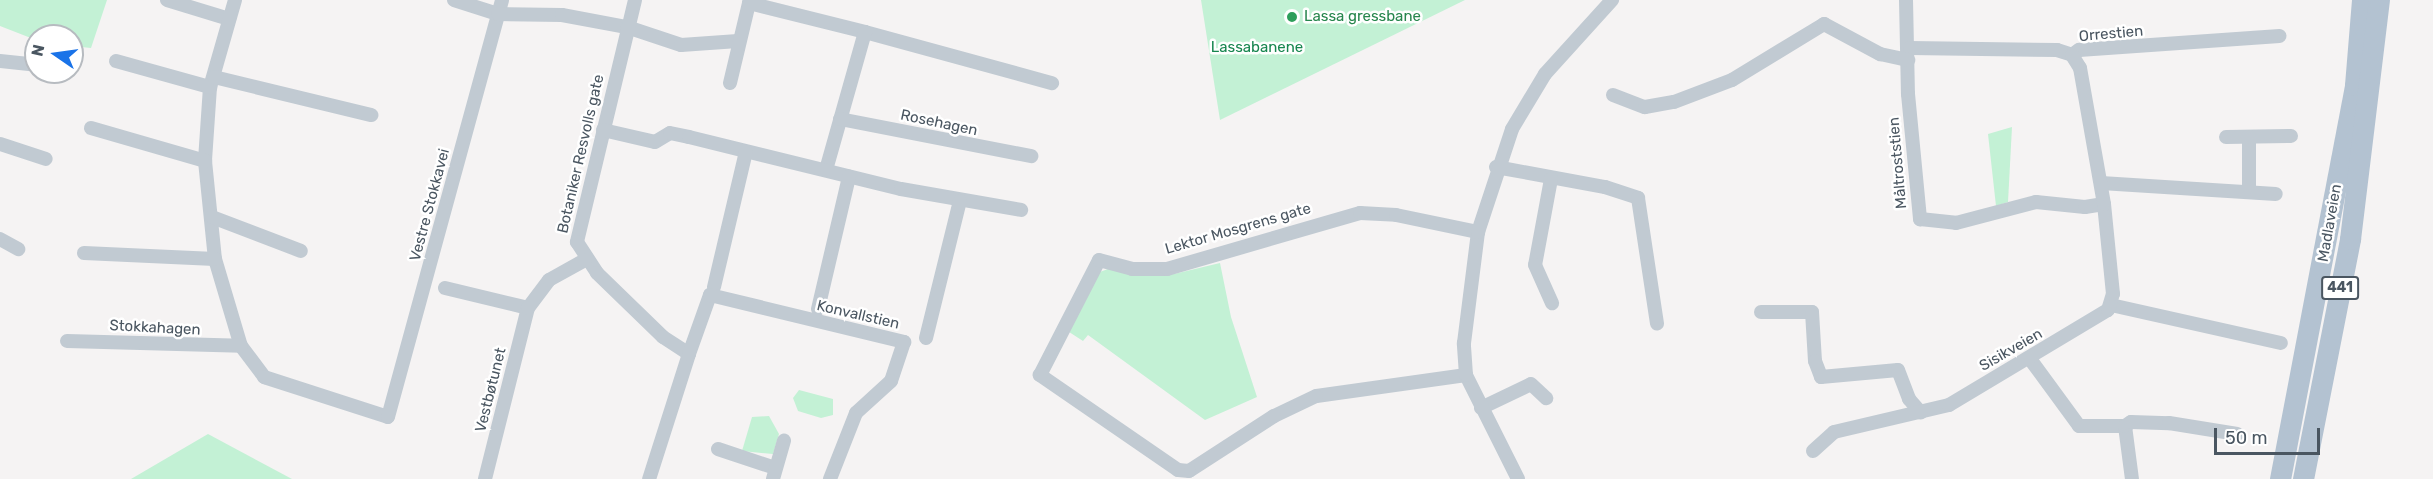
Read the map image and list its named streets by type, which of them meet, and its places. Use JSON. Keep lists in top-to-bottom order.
{
  "streets": {
    "main road": ["Madlaveien", "441"],
    "street": [
      "Orrestien",
      "Rosehagen",
      "Botaniker Resvolls gate",
      "Måltroststien",
      "Vestre Stokkavei",
      "Lektor Mosgrens gate",
      "Konvallstien",
      "Stokkahagen",
      "Sisikveien",
      "Vestbøtunet"
    ]
  },
  "crossings": [
    ["Orrestien", "Måltroststien"],
    ["Botaniker Resvolls gate", "Vestbøtunet"],
    ["Vestre Stokkavei", "Stokkahagen"]
  ],
  "parks": ["Lassabanene"],
  "places": ["Lassa gressbane"],
  "scale_bar": "50 m",
  "north": "left"
}
